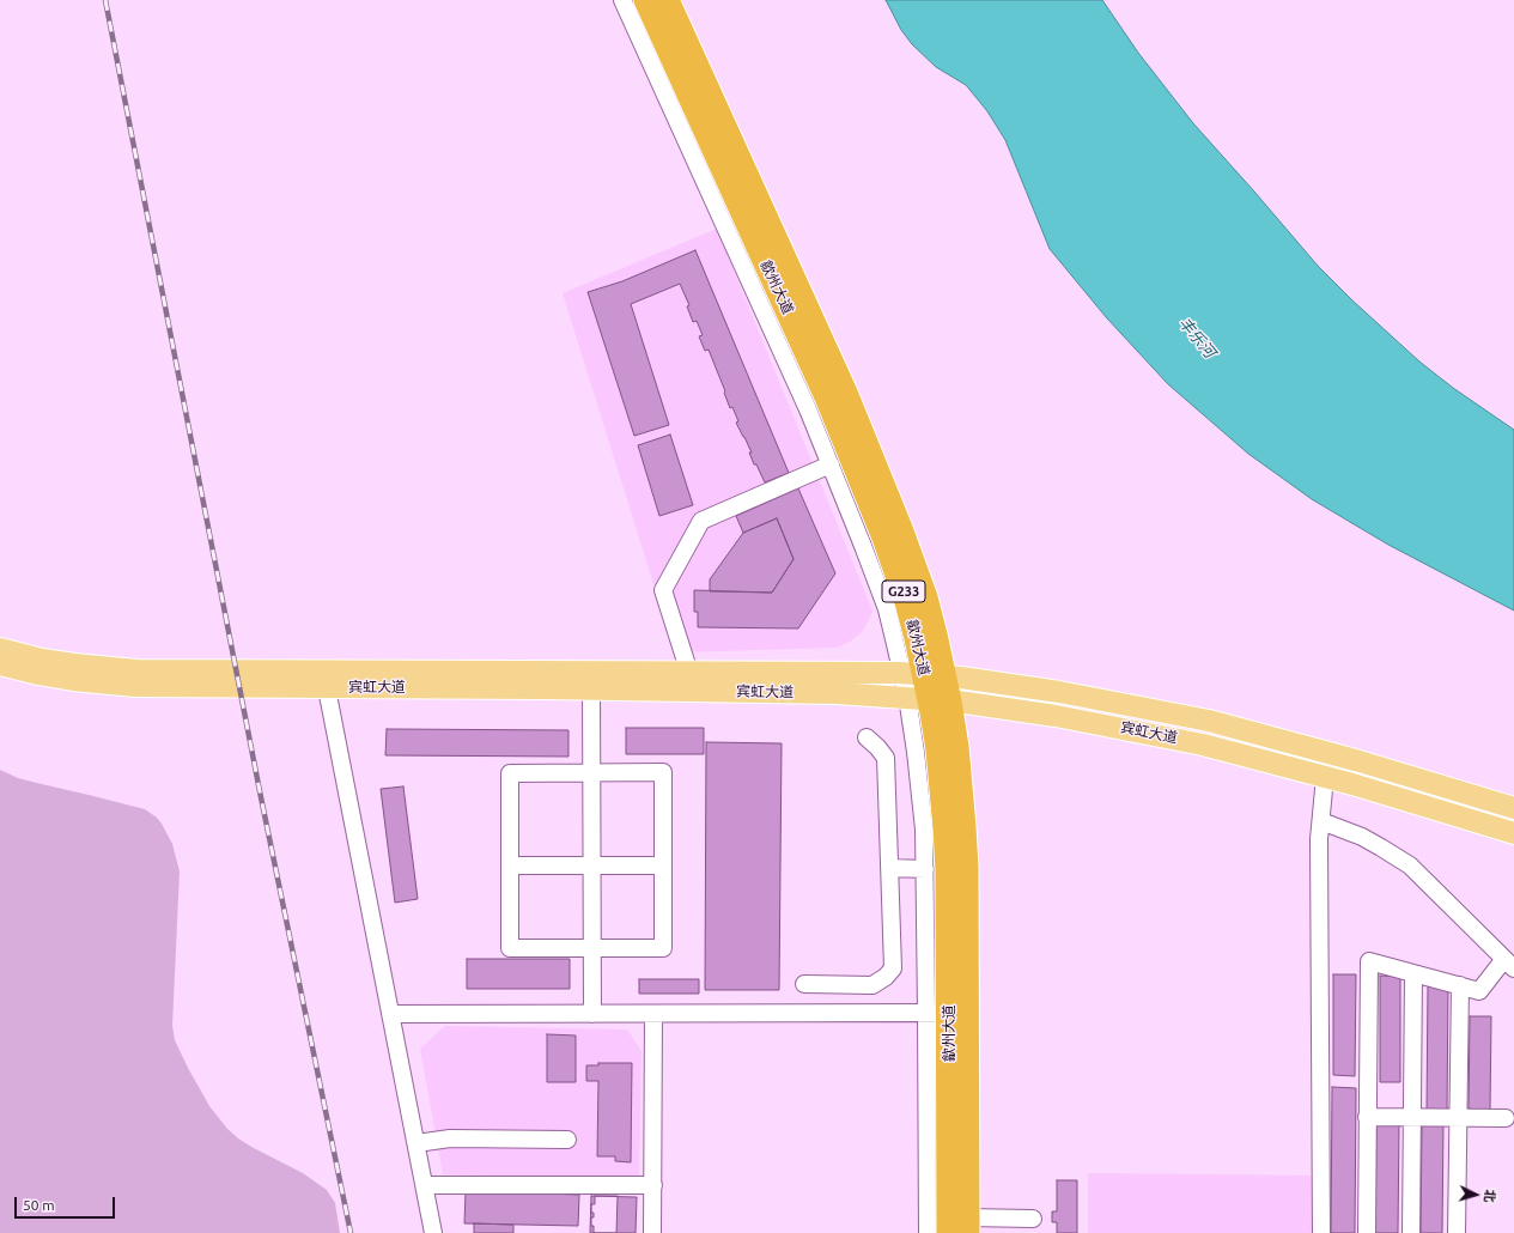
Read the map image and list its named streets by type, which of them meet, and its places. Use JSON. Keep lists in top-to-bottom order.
{
  "streets": {
    "highway": ["歙州大道", "G233"],
    "main road": ["宾虹大道"]
  },
  "crossings": [
    ["歙州大道", "宾虹大道"]
  ],
  "water": ["丰乐河"],
  "scale_bar": "50 m",
  "north": "right"
}
